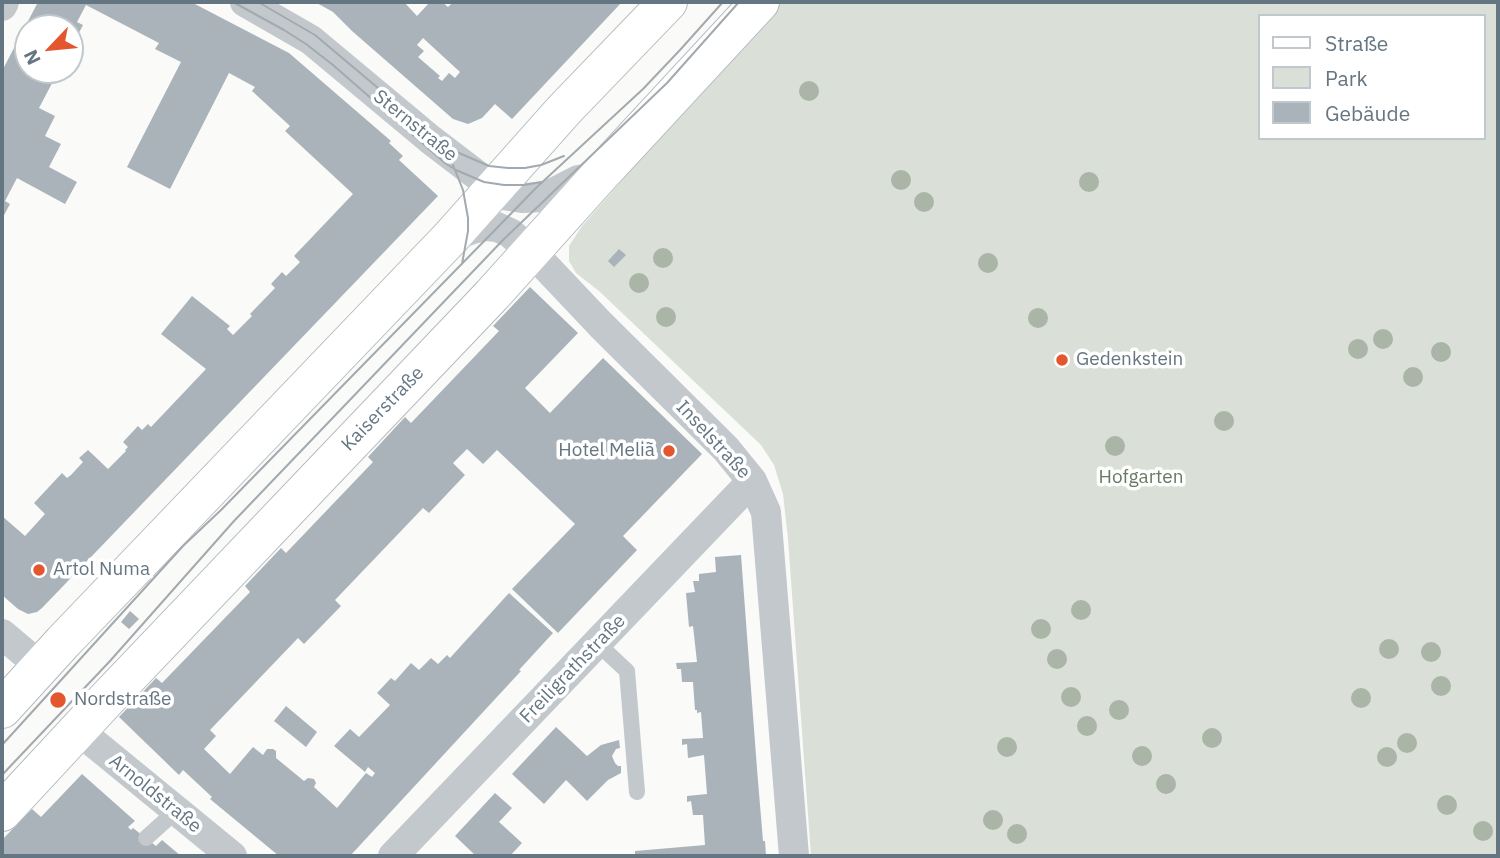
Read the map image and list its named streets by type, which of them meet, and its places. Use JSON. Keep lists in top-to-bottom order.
{
  "streets": {
    "main road": ["Kaiserstraße"],
    "street": [
      "Sternstraße",
      "Inselstraße",
      "Freiligrathstraße",
      "Arnoldstraße"
    ]
  },
  "crossings": [
    ["Sternstraße", "Kaiserstraße"],
    ["Kaiserstraße", "Inselstraße"],
    ["Kaiserstraße", "Arnoldstraße"],
    ["Inselstraße", "Freiligrathstraße"]
  ],
  "parks": ["Hofgarten"],
  "places": [
    "Gedenkstein",
    "Hotel Meliã",
    "Artol Numa",
    "Nordstraße"
  ],
  "legend": ["Straße", "Park", "Gebäude"],
  "north": "bottom left"
}
